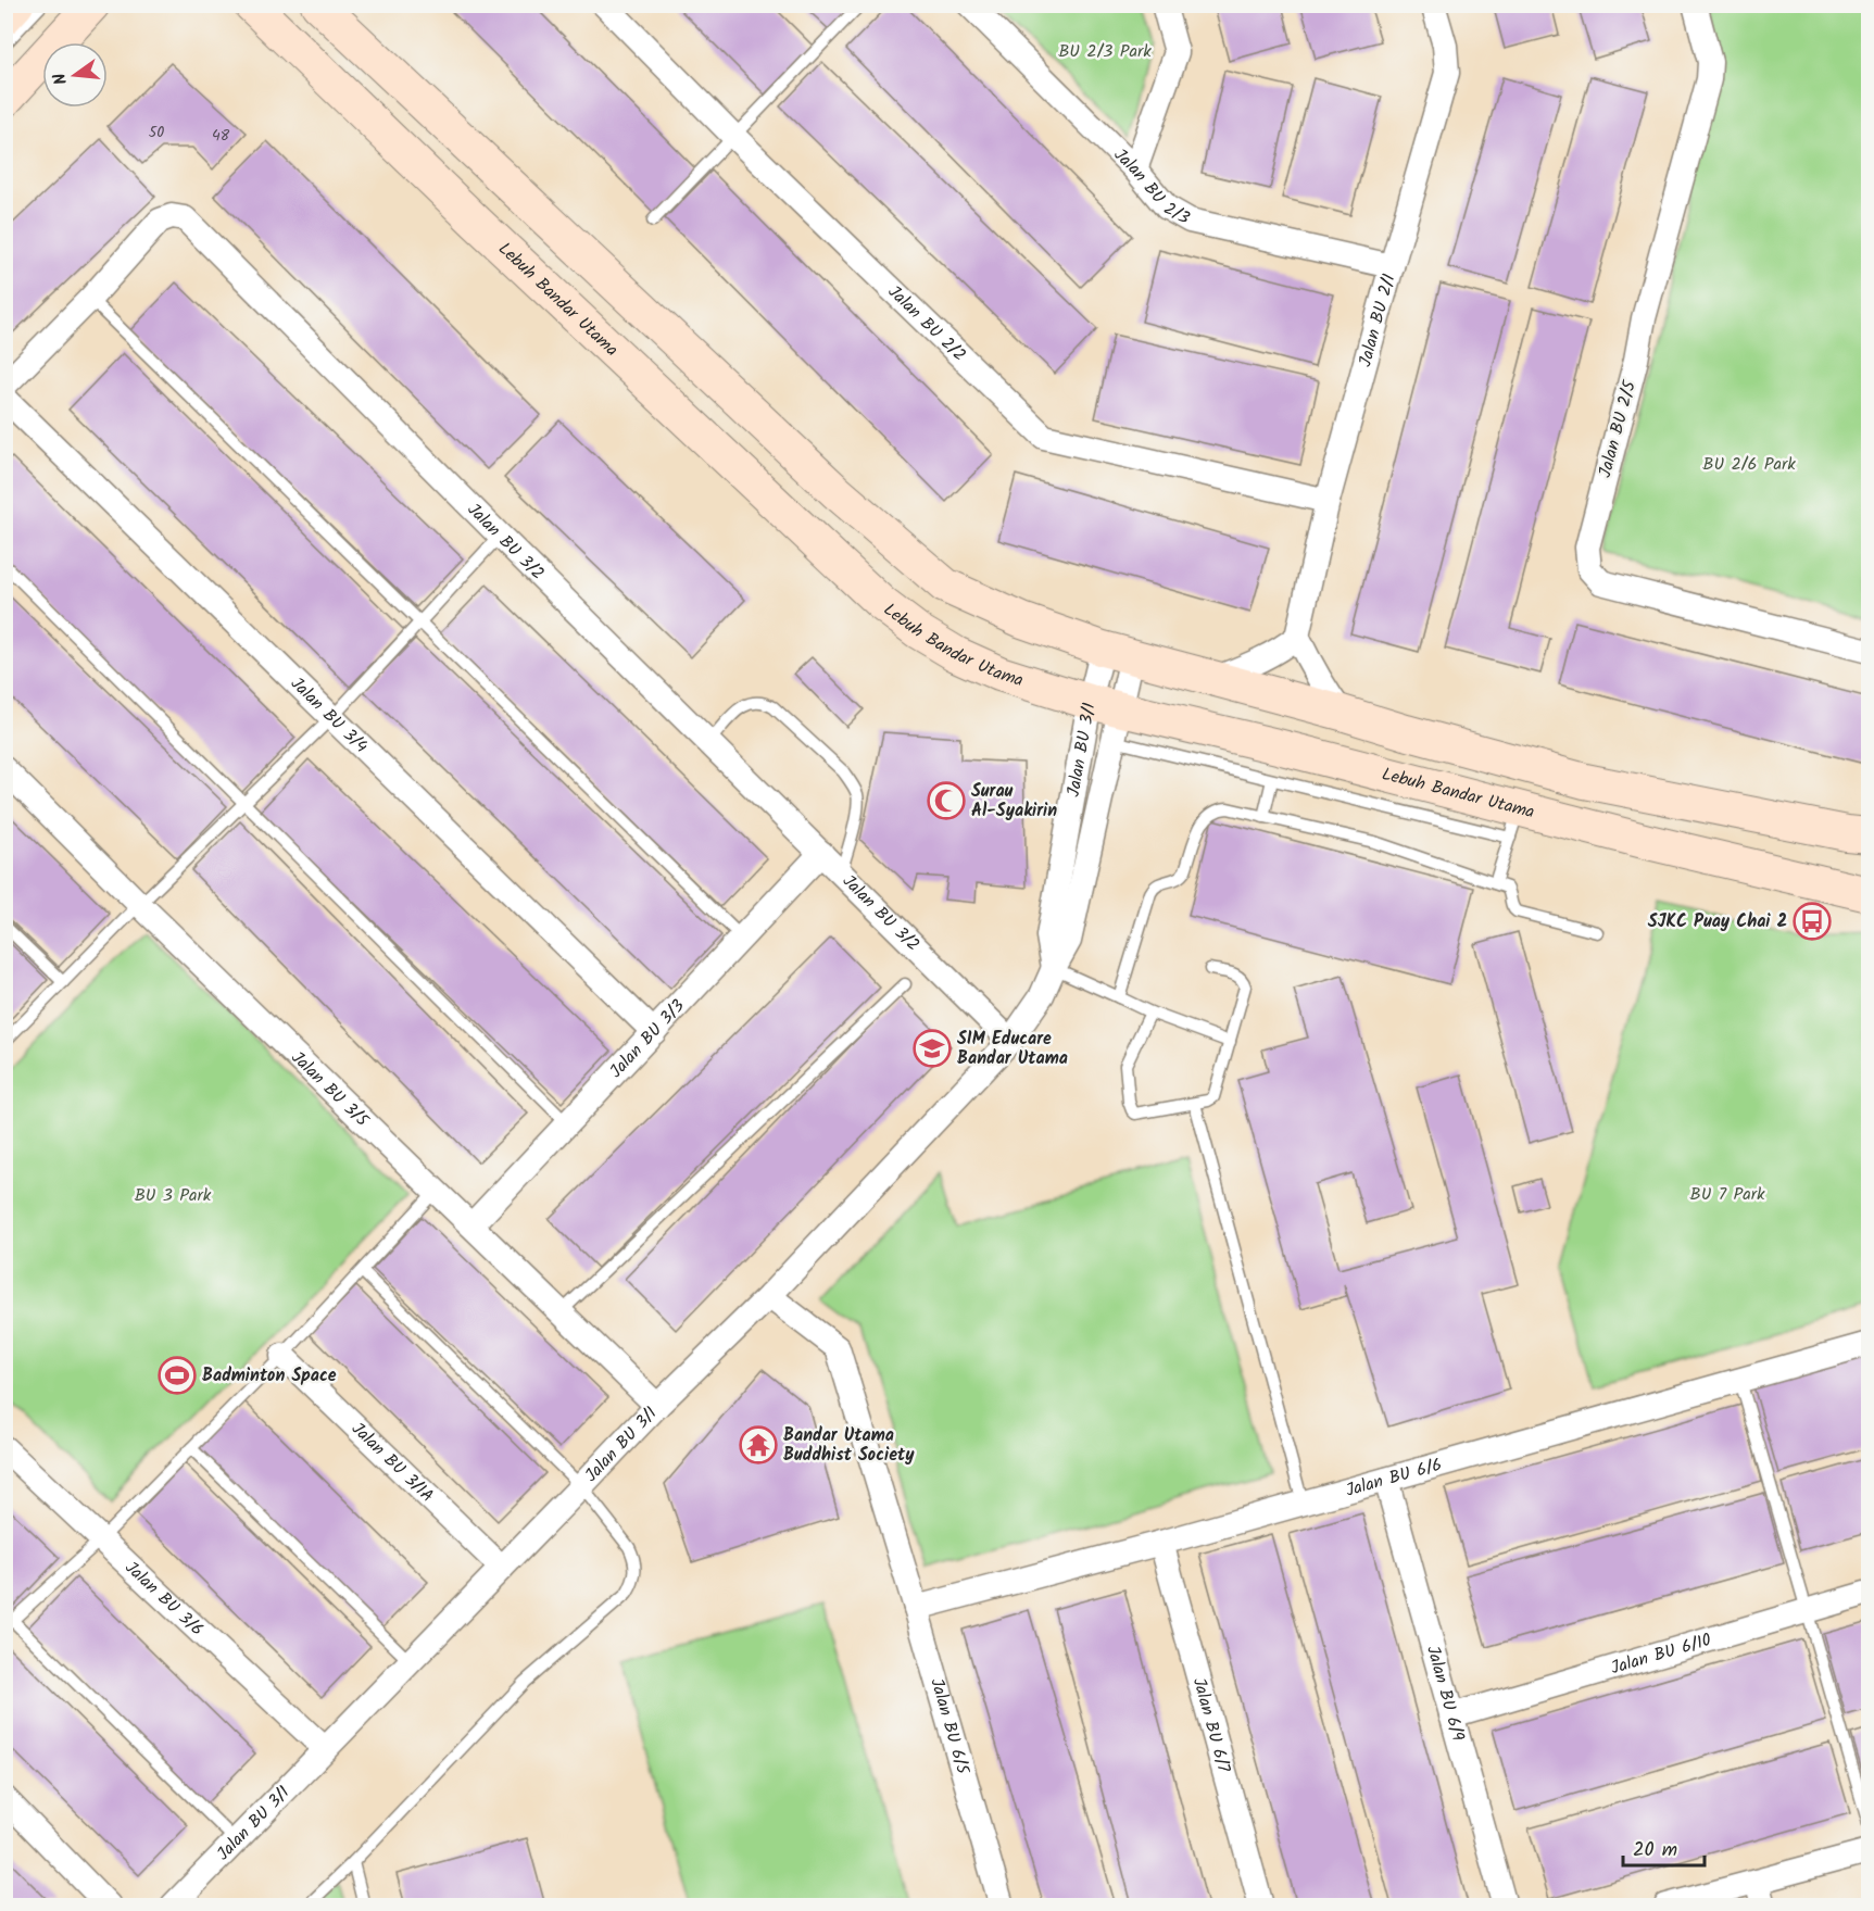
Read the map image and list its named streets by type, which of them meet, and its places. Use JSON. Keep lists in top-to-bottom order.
{
  "streets": {
    "main road": ["Lebuh Bandar Utama"],
    "street": [
      "Jalan BU 2/3",
      "Jalan BU 2/1",
      "Jalan BU 2/2",
      "Jalan BU 2/5",
      "Jalan BU 3/2",
      "Jalan BU 3/4",
      "Jalan BU 3/1",
      "Jalan BU 3/3",
      "Jalan BU 3/5",
      "Jalan BU 3/1A",
      "Jalan BU 6/6",
      "Jalan BU 3/6",
      "Jalan BU 6/10",
      "Jalan BU 6/9",
      "Jalan BU 6/7",
      "Jalan BU 6/5"
    ]
  },
  "crossings": [
    ["Jalan BU 2/3", "Jalan BU 2/1"],
    ["Lebuh Bandar Utama", "Jalan BU 3/1"],
    ["Jalan BU 2/1", "Jalan BU 2/2"],
    ["Jalan BU 3/2", "Jalan BU 3/1"],
    ["Jalan BU 3/2", "Jalan BU 3/3"],
    ["Jalan BU 3/4", "Jalan BU 3/3"],
    ["Jalan BU 3/1", "Jalan BU 3/5"],
    ["Jalan BU 3/1", "Jalan BU 3/1A"],
    ["Jalan BU 3/1", "Jalan BU 3/6"],
    ["Jalan BU 3/1", "Jalan BU 6/5"],
    ["Jalan BU 3/3", "Jalan BU 3/5"],
    ["Jalan BU 6/6", "Jalan BU 6/9"],
    ["Jalan BU 6/6", "Jalan BU 6/7"],
    ["Jalan BU 6/6", "Jalan BU 6/5"],
    ["Jalan BU 6/10", "Jalan BU 6/9"]
  ],
  "parks": [
    "BU 2/3 Park",
    "BU 2/6 Park",
    "BU 7 Park",
    "BU 3 Park"
  ],
  "places": {
    "mosque": ["Surau Al-Syakirin"],
    "bus stop": ["SJKC Puay Chai 2"],
    "school or university": ["SIM Educare Bandar Utama"],
    "sports": ["Badminton Space"],
    "temple": ["Bandar Utama Buddhist Society"]
  },
  "house_numbers": ["50", "48"],
  "scale_bar": "20 m",
  "north": "left"
}
